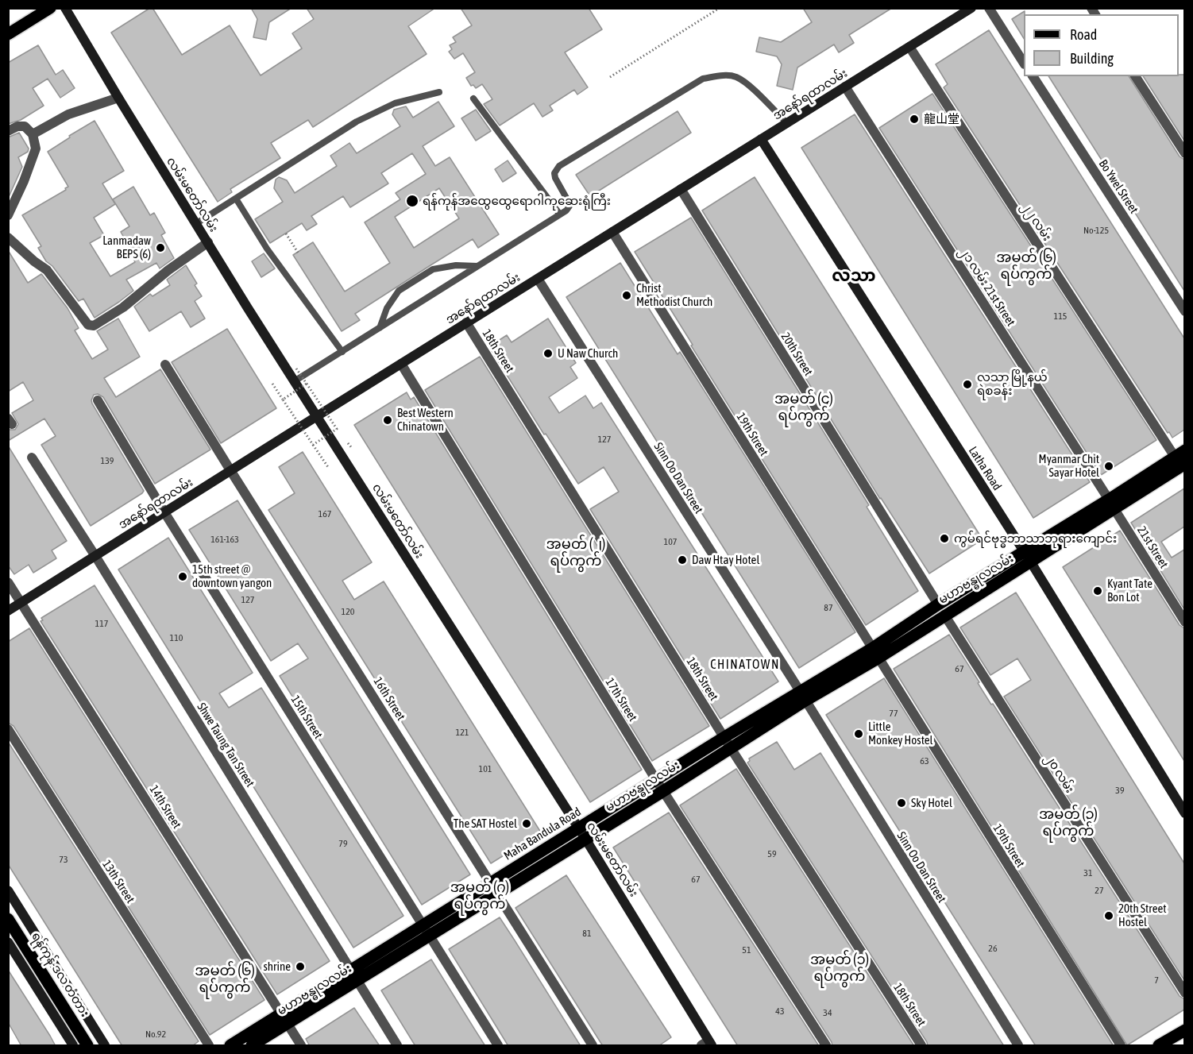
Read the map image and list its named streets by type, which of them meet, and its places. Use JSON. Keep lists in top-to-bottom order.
{
  "streets": {
    "main road": [
      "အနော်ရထာလမ်း",
      "လမ်းမတော်လမ်း",
      "Latha Road",
      "မဟာဗန္ဓုလလမ်း",
      "Maha Bandula Road",
      "ရန်ကုန်-ဒလ တံတား"
    ],
    "street": [
      "Bo Ywel Street",
      "၂၂ လမ်း",
      "၂၁ လမ်း 21st Street",
      "18th Street",
      "20th Street",
      "19th Street",
      "Sinn Oo Dan Street",
      "21st Street",
      "16th Street",
      "17th Street",
      "15th Street",
      "Shwe Taung Tan Street",
      "၂၀ လမ်း",
      "14th Street",
      "13th Street"
    ]
  },
  "crossings": [
    ["အနော်ရထာလမ်း", "လမ်းမတော်လမ်း"],
    ["အနော်ရထာလမ်း", "၂၂ လမ်း"],
    ["အနော်ရထာလမ်း", "၂၁ လမ်း 21st Street"],
    ["အနော်ရထာလမ်း", "18th Street"],
    ["အနော်ရထာလမ်း", "20th Street"],
    ["အနော်ရထာလမ်း", "19th Street"],
    ["အနော်ရထာလမ်း", "Latha Road"],
    ["အနော်ရထာလမ်း", "Sinn Oo Dan Street"],
    ["အနော်ရထာလမ်း", "16th Street"],
    ["အနော်ရထာလမ်း", "17th Street"],
    ["အနော်ရထာလမ်း", "15th Street"],
    ["အနော်ရထာလမ်း", "Shwe Taung Tan Street"],
    ["အနော်ရထာလမ်း", "14th Street"],
    ["လမ်းမတော်လမ်း", "မဟာဗန္ဓုလလမ်း"],
    ["လမ်းမတော်လမ်း", "Maha Bandula Road"],
    ["၂၂ လမ်း", "မဟာဗန္ဓုလလမ်း"],
    ["၂၁ လမ်း 21st Street", "21st Street"],
    ["၂၁ လမ်း 21st Street", "မဟာဗန္ဓုလလမ်း"],
    ["18th Street", "မဟာဗန္ဓုလလမ်း"],
    ["18th Street", "Maha Bandula Road"],
    ["20th Street", "မဟာဗန္ဓုလလမ်း"],
    ["20th Street", "၂၀ လမ်း"],
    ["19th Street", "မဟာဗန္ဓုလလမ်း"],
    ["19th Street", "Maha Bandula Road"],
    ["Latha Road", "မဟာဗန္ဓုလလမ်း"],
    ["Sinn Oo Dan Street", "မဟာဗန္ဓုလလမ်း"],
    ["Sinn Oo Dan Street", "Maha Bandula Road"],
    ["21st Street", "မဟာဗန္ဓုလလမ်း"],
    ["မဟာဗန္ဓုလလမ်း", "16th Street"],
    ["မဟာဗန္ဓုလလမ်း", "17th Street"],
    ["မဟာဗန္ဓုလလမ်း", "15th Street"],
    ["မဟာဗန္ဓုလလမ်း", "Shwe Taung Tan Street"],
    ["မဟာဗန္ဓုလလမ်း", "၂၀ လမ်း"],
    ["မဟာဗန္ဓုလလမ်း", "14th Street"],
    ["မဟာဗန္ဓုလလမ်း", "Maha Bandula Road"],
    ["17th Street", "Maha Bandula Road"]
  ],
  "districts": [
    "အမှတ် (၆) ရပ်ကွက်",
    "လသာ",
    "အမှတ် (၄) ရပ်ကွက်",
    "အမှတ် (၂) ရပ်ကွက်",
    "CHINATOWN",
    "အမှတ် (၃) ရပ်ကွက်",
    "အမှတ် (၇) ရပ်ကွက်",
    "အမှတ် (၁) ရပ်ကွက်",
    "အမှတ် (၆) ရပ်ကွက်"
  ],
  "places": [
    "龍山堂",
    "ရန်ကုန်အထွေထွေရောဂါကုဆေးရုံကြီး",
    "Lanmadaw BEPS (6)",
    "Christ Methodist Church",
    "U Naw Church",
    "လသာ မြို့နယ် ရဲစခန်း",
    "Best Western Chinatown",
    "Myanmar Chit Sayar Hotel",
    "ကွမ်ရင်ဗုဒ္ဓဘာသာဘုရားကျောင်း",
    "Daw Htay Hotel",
    "15th street @ downtown yangon",
    "Kyant Tate Bon Lot",
    "Little Monkey Hostel",
    "Sky Hotel",
    "The SAT Hostel",
    "20th Street Hostel",
    "shrine"
  ],
  "house_numbers": [
    "No-125",
    "115",
    "127",
    "139",
    "167",
    "161-163",
    "107",
    "127",
    "87",
    "120",
    "117",
    "110",
    "67",
    "77",
    "121",
    "63",
    "101",
    "39",
    "79",
    "59",
    "73",
    "31",
    "67",
    "27",
    "81",
    "26",
    "51",
    "7",
    "43",
    "34",
    "No.92"
  ],
  "legend": ["Road", "Building"]
}
